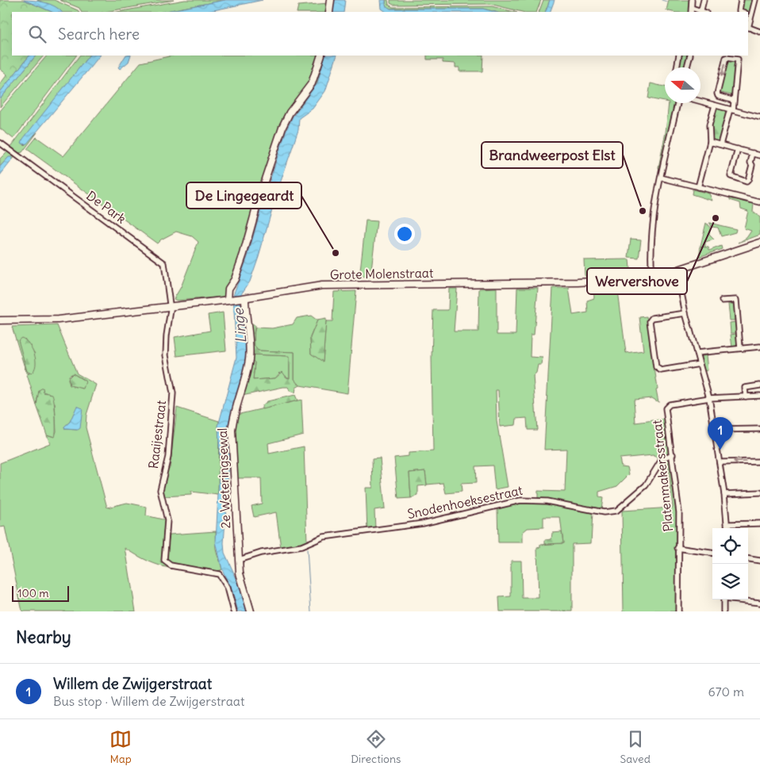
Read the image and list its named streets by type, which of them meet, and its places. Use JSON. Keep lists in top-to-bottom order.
{
  "streets": {
    "street": [
      "De Park",
      "Grote Molenstraat",
      "Raaijestraat",
      "Platenmakersstraat",
      "2e Weteringsewal",
      "Snodenhoeksestraat"
    ]
  },
  "crossings": [
    ["De Park", "Grote Molenstraat"],
    ["De Park", "Raaijestraat"],
    ["Grote Molenstraat", "Raaijestraat"],
    ["Grote Molenstraat", "2e Weteringsewal"],
    ["Platenmakersstraat", "Snodenhoeksestraat"],
    ["2e Weteringsewal", "Snodenhoeksestraat"]
  ],
  "water": ["Linge"],
  "places": ["Brandweerpost Elst", "Wervershove", "De Lingegeardt"],
  "scale_bar": "100 m",
  "north": "left",
  "page": {
    "search": "Search here",
    "pins": "1",
    "scale": "100 m",
    "heading": "Nearby",
    "list": [
      {
        "mark": "1",
        "name": "Willem de Zwijgerstraat",
        "note": "Bus stop · Willem de Zwijgerstraat",
        "value": "670 m"
      }
    ],
    "nav": ["Map", "Directions", "Saved"]
  }
}
